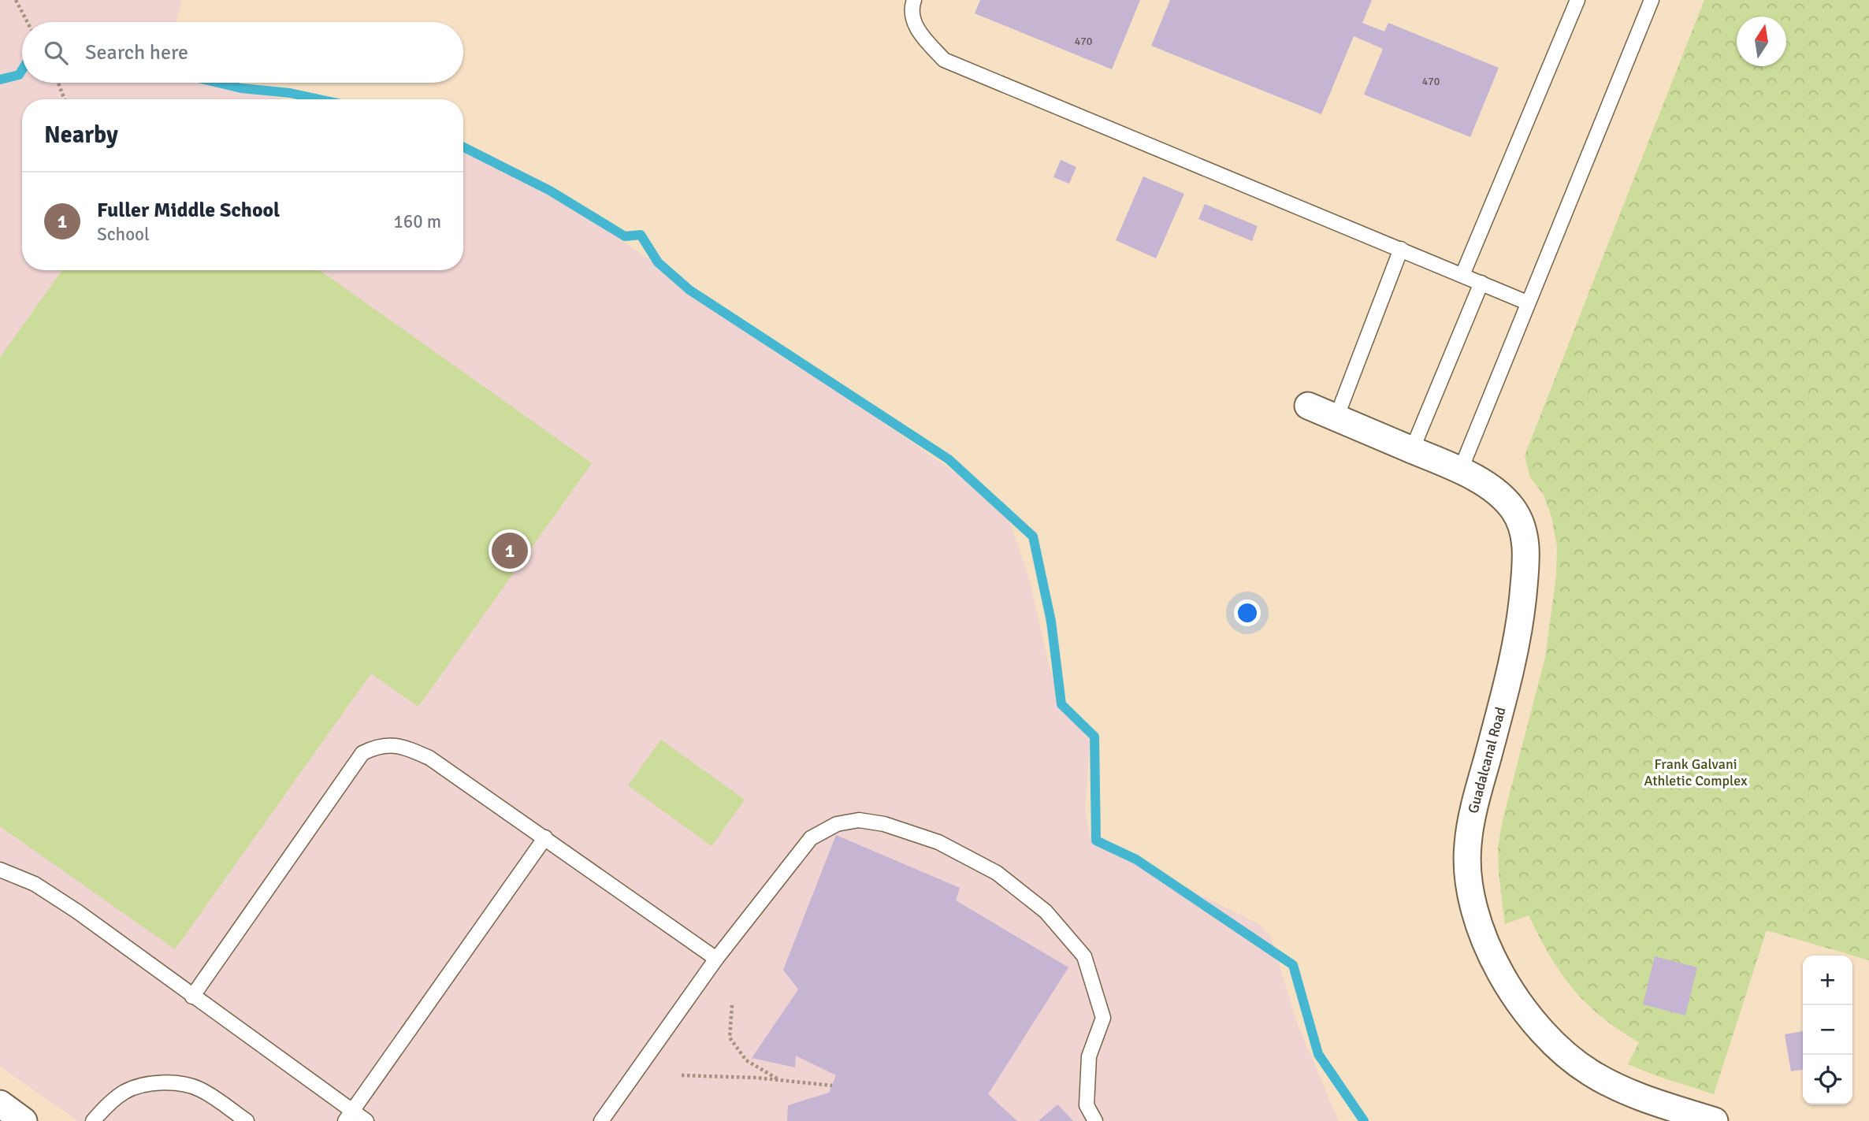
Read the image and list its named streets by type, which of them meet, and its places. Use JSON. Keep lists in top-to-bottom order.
{
  "streets": {
    "street": ["Guadalcanal Road"]
  },
  "parks": ["Frank Galvani Athletic Complex"],
  "house_numbers": ["470", "470"],
  "north": "top",
  "page": {
    "search": "Search here",
    "heading": "Nearby",
    "list": [
      {
        "mark": "1",
        "name": "Fuller Middle School",
        "note": "School",
        "value": "160 m"
      }
    ],
    "pins": "1",
    "map_buttons": ["+", "−"]
  }
}
